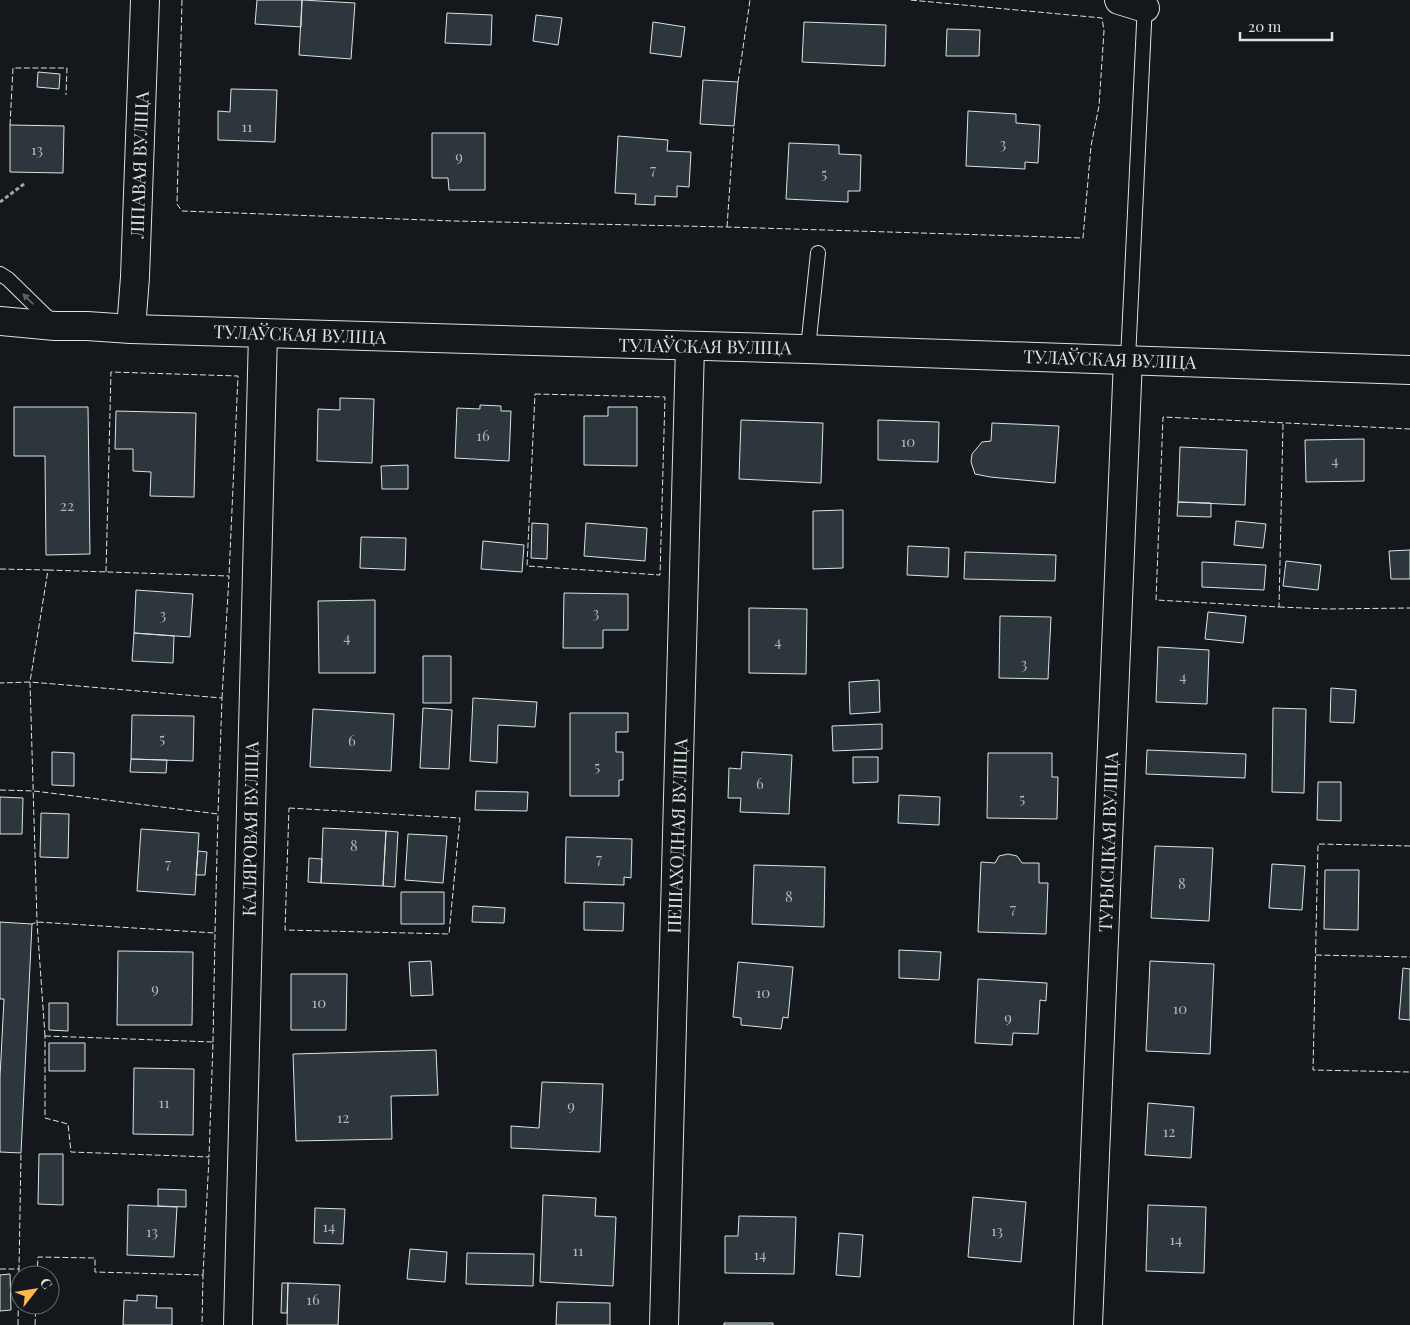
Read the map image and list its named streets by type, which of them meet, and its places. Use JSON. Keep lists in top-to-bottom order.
{
  "streets": {
    "street": [
      "ЛІПАВАЯ ВУЛІЦА",
      "ТУЛАЎСКАЯ ВУЛІЦА",
      "КАЛЯРОВАЯ ВУЛІЦА",
      "ПЕШАХОДНАЯ ВУЛІЦА",
      "ТУРЫСЦКАЯ ВУЛІЦА"
    ]
  },
  "crossings": [
    ["ЛІПАВАЯ ВУЛІЦА", "ТУЛАЎСКАЯ ВУЛІЦА"],
    ["ТУЛАЎСКАЯ ВУЛІЦА", "КАЛЯРОВАЯ ВУЛІЦА"],
    ["ТУЛАЎСКАЯ ВУЛІЦА", "ПЕШАХОДНАЯ ВУЛІЦА"],
    ["ТУЛАЎСКАЯ ВУЛІЦА", "ТУРЫСЦКАЯ ВУЛІЦА"]
  ],
  "house_numbers": [
    "11",
    "3",
    "13",
    "9",
    "7",
    "5",
    "16",
    "10",
    "4",
    "22",
    "3",
    "3",
    "4",
    "4",
    "3",
    "4",
    "5",
    "6",
    "5",
    "6",
    "5",
    "8",
    "7",
    "7",
    "8",
    "8",
    "7",
    "9",
    "10",
    "10",
    "10",
    "9",
    "11",
    "9",
    "12",
    "12",
    "14",
    "13",
    "13",
    "14",
    "11",
    "14",
    "16"
  ],
  "scale_bar": "20 m",
  "north": "top right"
}
